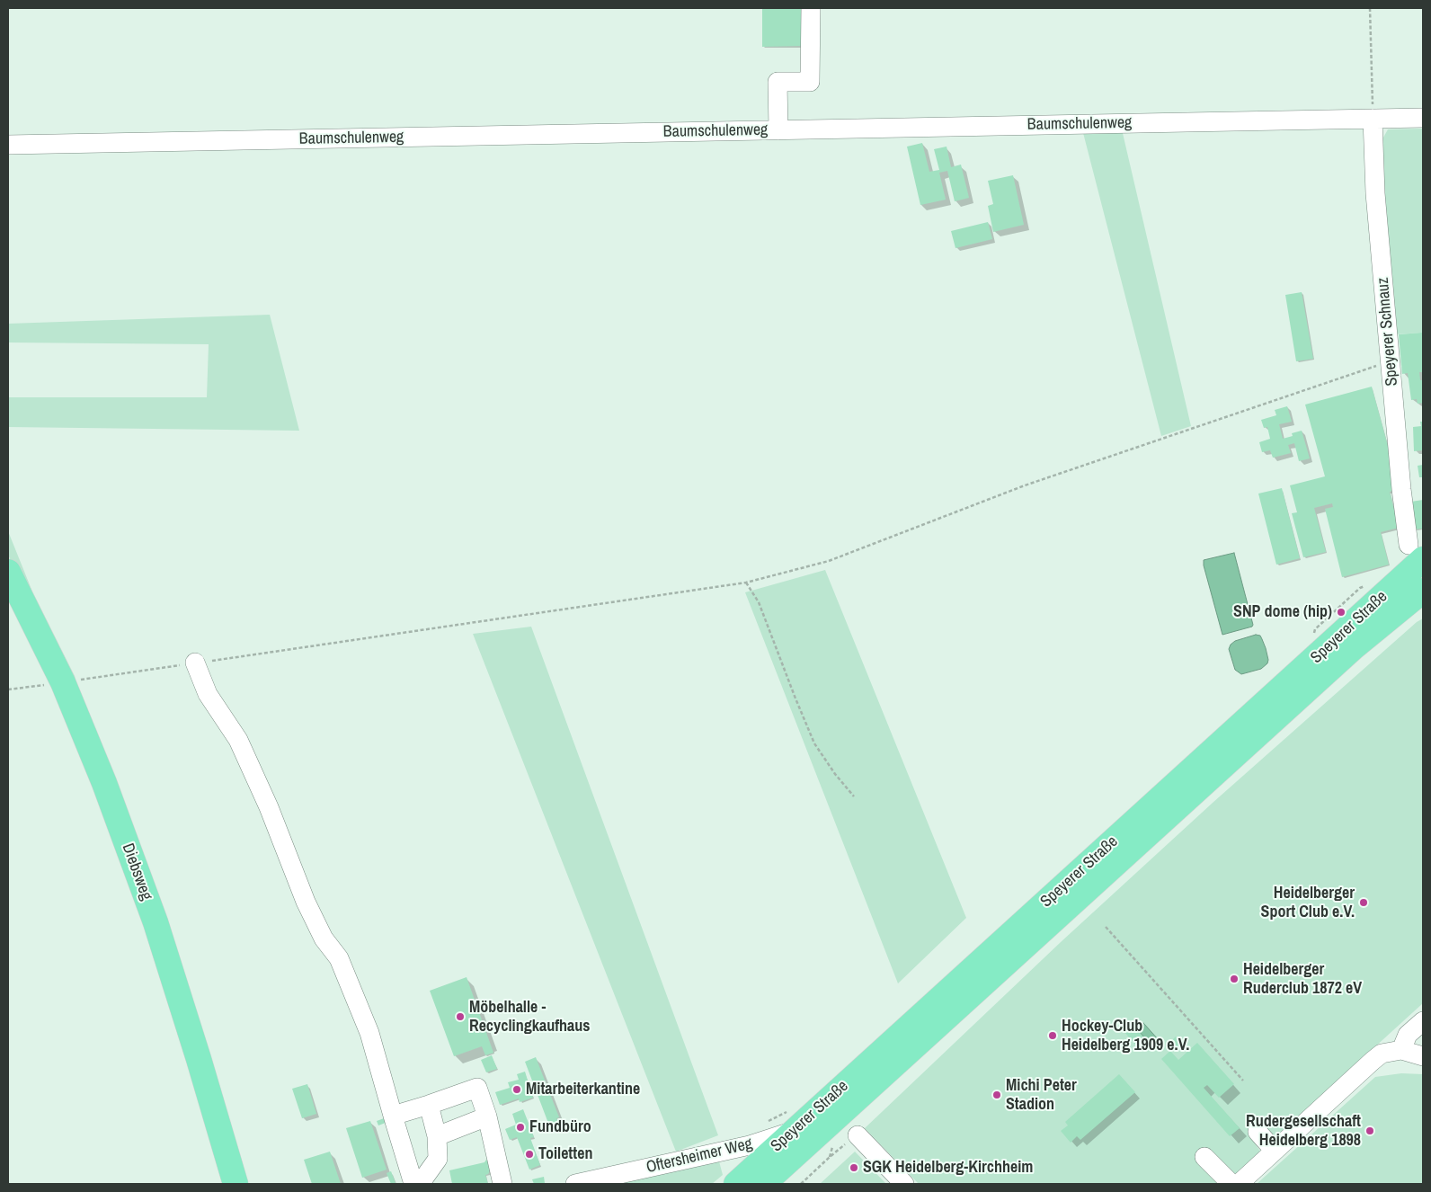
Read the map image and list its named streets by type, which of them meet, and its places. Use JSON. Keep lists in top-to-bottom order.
{
  "streets": {
    "main road": ["Speyerer Straße", "Diebsweg"],
    "street": ["Baumschulenweg", "Speyerer Schnauz", "Oftersheimer Weg"]
  },
  "crossings": [
    ["Baumschulenweg", "Speyerer Schnauz"],
    ["Speyerer Schnauz", "Speyerer Straße"],
    ["Speyerer Straße", "Oftersheimer Weg"]
  ],
  "places": [
    "SNP dome (hip)",
    "Heidelberger Sport Club e.V.",
    "Heidelberger Ruderclub 1872 eV",
    "Möbelhalle - Recyclingkaufhaus",
    "Hockey-Club Heidelberg 1909 e.V.",
    "Mitarbeiterkantine",
    "Michi Peter Stadion",
    "Fundbüro",
    "Rudergesellschaft Heidelberg 1898",
    "Toiletten",
    "SGK Heidelberg-Kirchheim"
  ]
}
